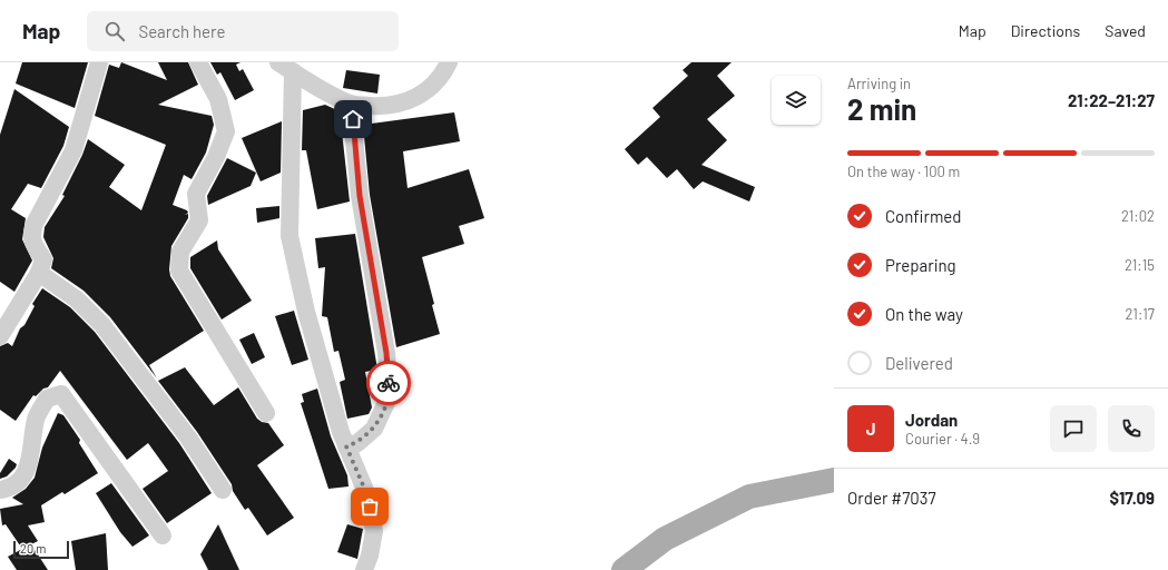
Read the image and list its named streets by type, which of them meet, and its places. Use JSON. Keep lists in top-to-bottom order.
{
  "scale_bar": "20 m",
  "page": {
    "header": "Map",
    "search": "Search here",
    "nav": ["Map", "Directions", "Saved"],
    "heading": ["2 min", "Arriving in", "21:22–21:27"],
    "panel": [
      "Jordan",
      "Courier · 4.9",
      "Order #7037",
      "$17.09"
    ],
    "bar": "On the way · 100 m",
    "list": [
      ["Confirmed", "21:02"],
      ["Preparing", "21:15"],
      ["On the way", "21:17"],
      "Delivered"
    ],
    "round": "J",
    "scale": "20 m"
  }
}
